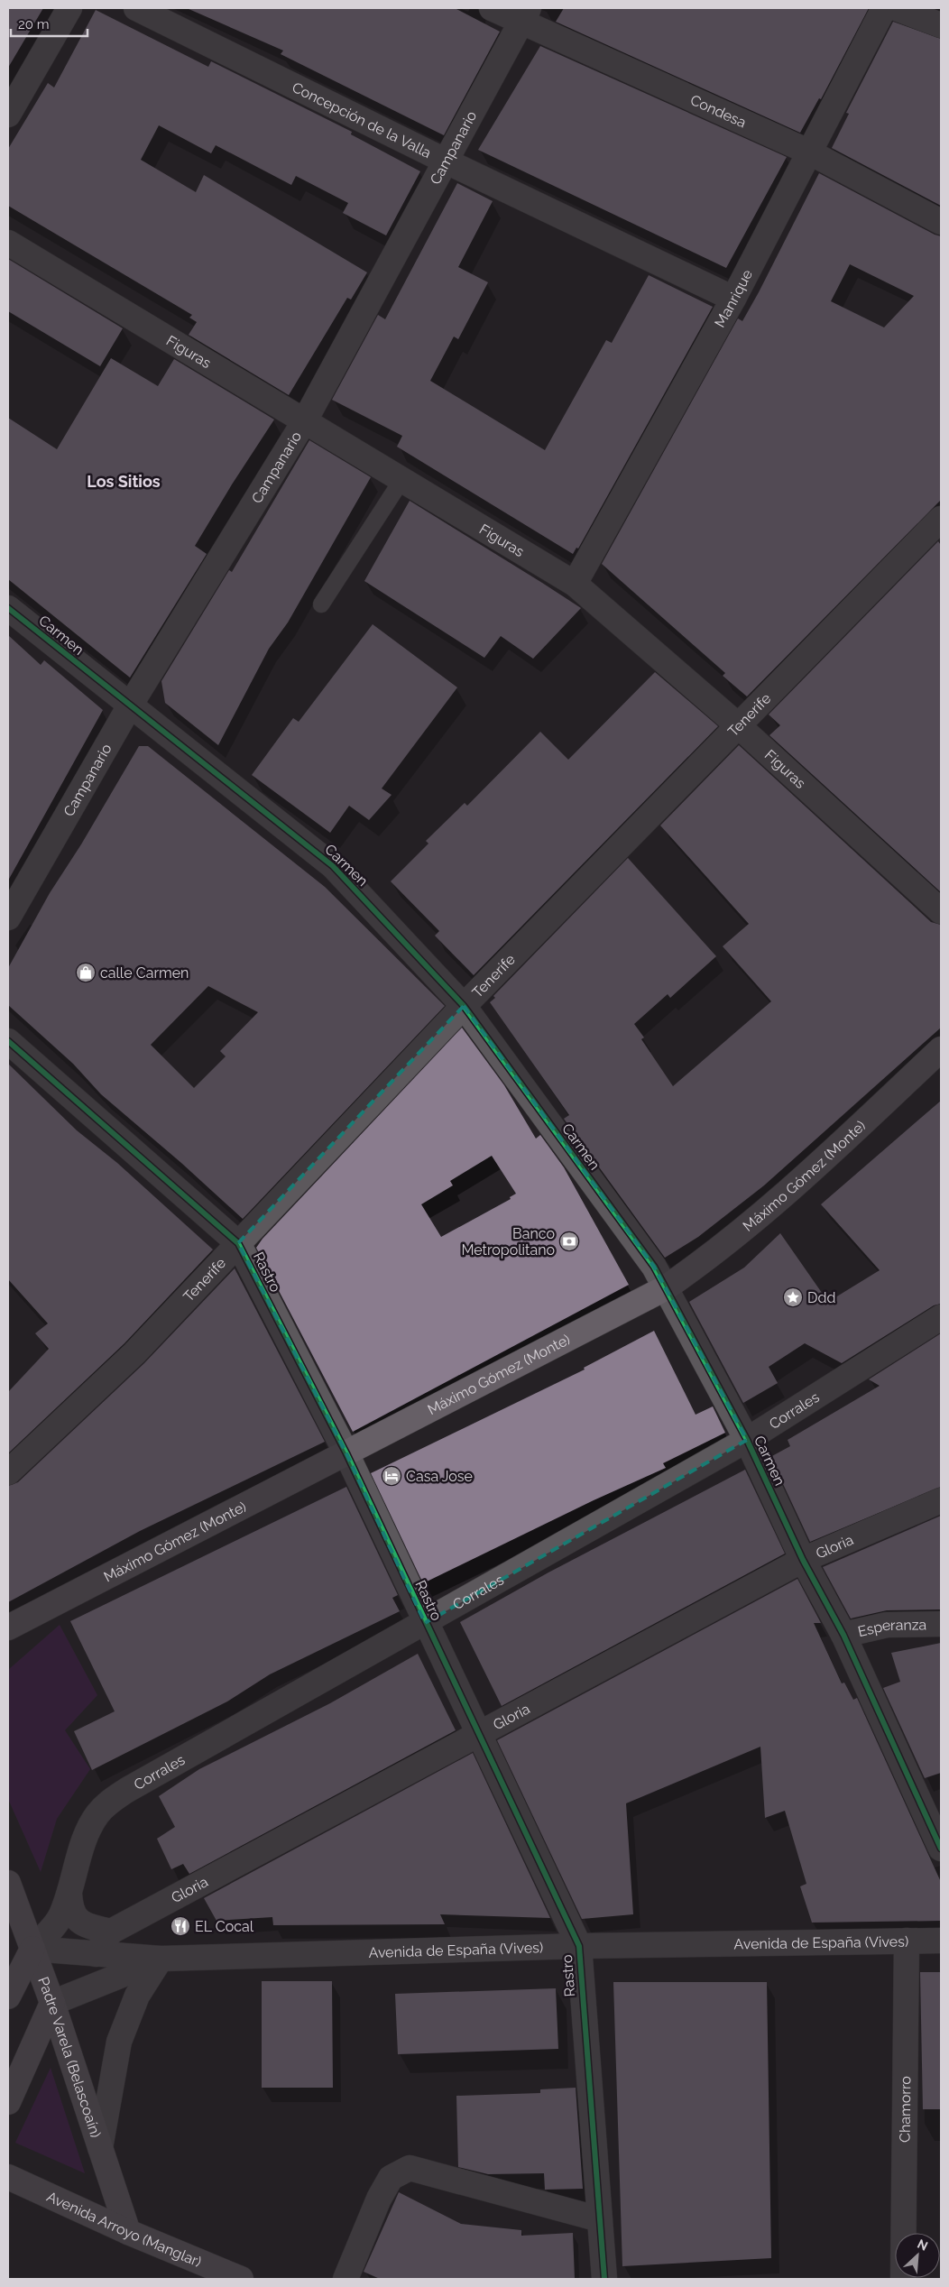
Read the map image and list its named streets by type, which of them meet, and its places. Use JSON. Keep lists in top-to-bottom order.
{
  "streets": {
    "main road": ["Máximo Gómez (Monte)", "Padre Varela (Belascoaín)", "Avenida Arroyo (Manglar)"],
    "street": [
      "Condesa",
      "Concepción de la Valla",
      "Campanario",
      "Manrique",
      "Figuras",
      "Carmen",
      "Tenerife",
      "Rastro",
      "Corrales",
      "Gloria",
      "Esperanza",
      "Avenida de España (Vives)",
      "Chamorro"
    ]
  },
  "crossings": [
    ["Condesa", "Campanario"],
    ["Condesa", "Manrique"],
    ["Concepción de la Valla", "Campanario"],
    ["Concepción de la Valla", "Manrique"],
    ["Campanario", "Figuras"],
    ["Campanario", "Carmen"],
    ["Manrique", "Figuras"],
    ["Figuras", "Tenerife"],
    ["Carmen", "Tenerife"],
    ["Carmen", "Máximo Gómez (Monte)"],
    ["Carmen", "Corrales"],
    ["Carmen", "Gloria"],
    ["Carmen", "Esperanza"],
    ["Tenerife", "Rastro"],
    ["Máximo Gómez (Monte)", "Rastro"],
    ["Rastro", "Corrales"],
    ["Rastro", "Gloria"],
    ["Rastro", "Avenida de España (Vives)"],
    ["Corrales", "Avenida de España (Vives)"],
    ["Corrales", "Padre Varela (Belascoaín)"],
    ["Gloria", "Avenida de España (Vives)"],
    ["Avenida de España (Vives)", "Padre Varela (Belascoaín)"],
    ["Avenida de España (Vives)", "Chamorro"],
    ["Padre Varela (Belascoaín)", "Avenida Arroyo (Manglar)"]
  ],
  "districts": ["Los Sitios"],
  "places": {
    "shop": ["calle Carmen"],
    "bank": ["Banco Metropolitano"],
    "place": ["Ddd"],
    "hotel": ["Casa Jose"],
    "restaurant": ["EL Cocal"]
  },
  "scale_bar": "20 m",
  "north": "top right"
}
